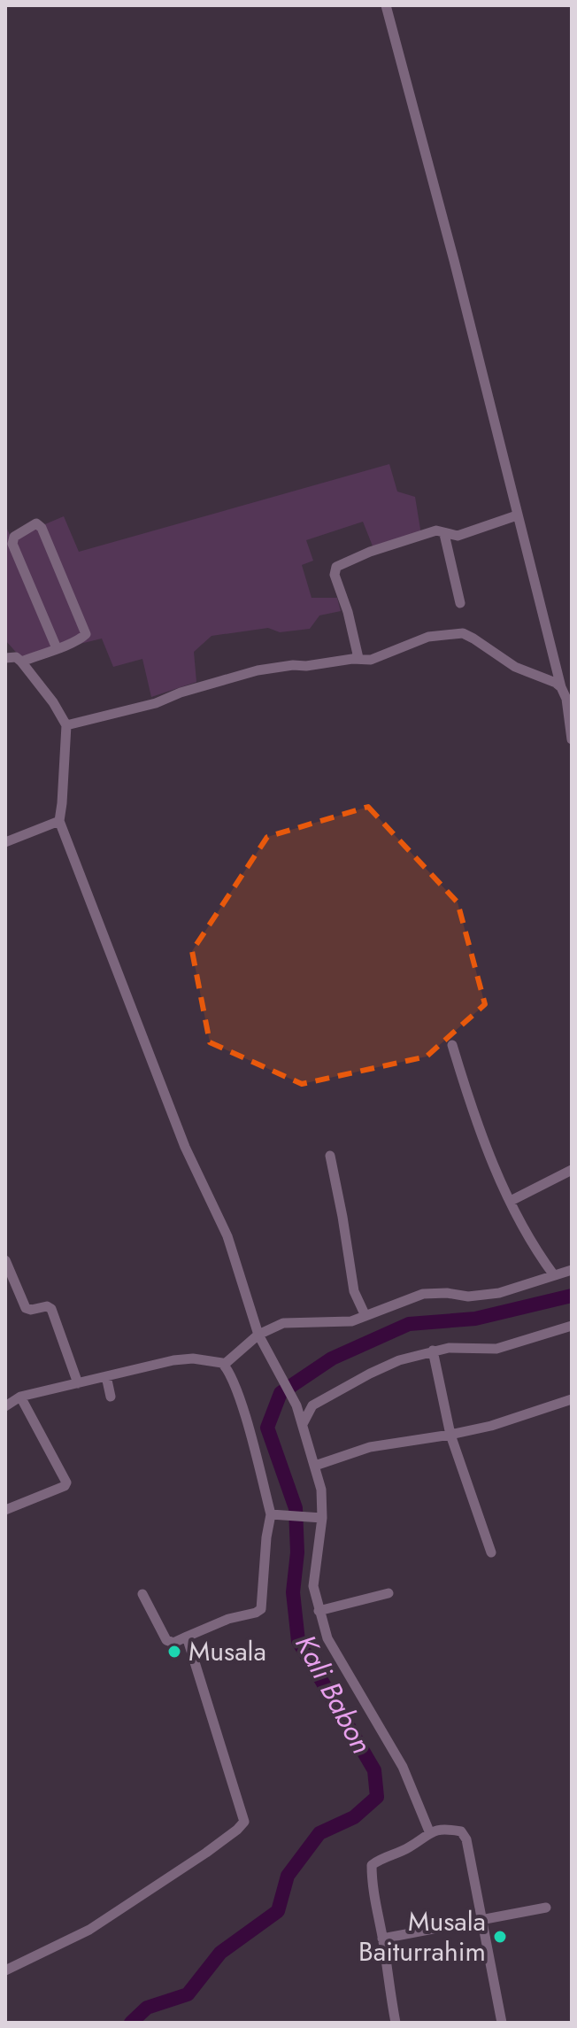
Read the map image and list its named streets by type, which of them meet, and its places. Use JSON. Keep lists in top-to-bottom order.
{
  "water": ["Kali Babon"],
  "places": ["Musala", "Musala Baiturrahim"]
}
